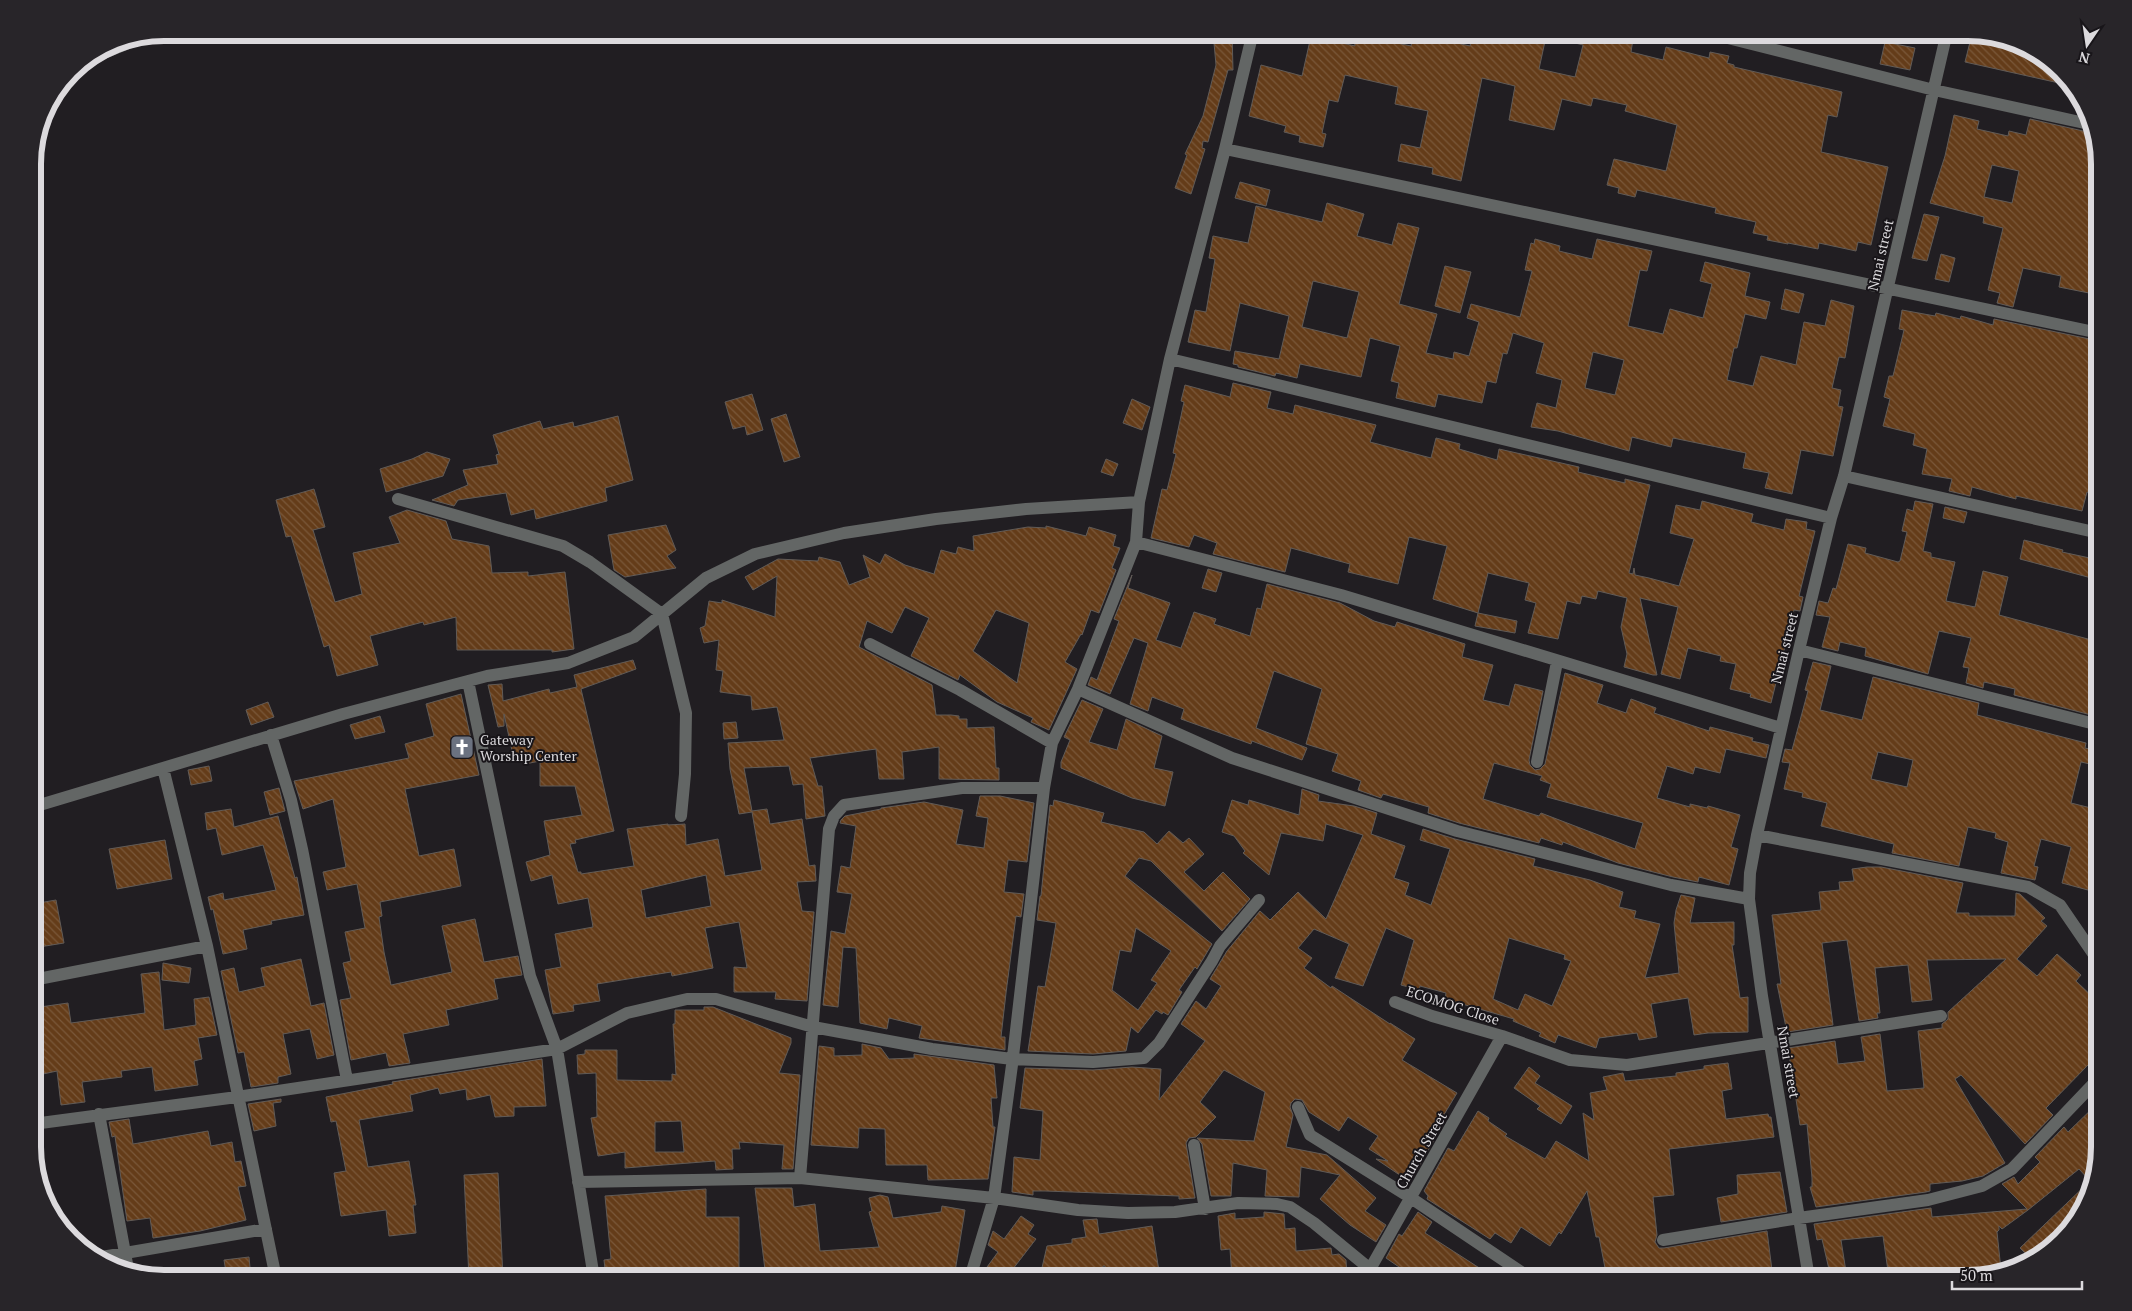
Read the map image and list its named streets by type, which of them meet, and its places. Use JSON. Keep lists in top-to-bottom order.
{
  "streets": {
    "street": ["Nmai street", "ECOMOG Close", "Church Street"]
  },
  "crossings": [
    ["Nmai street", "ECOMOG Close"],
    ["ECOMOG Close", "Church Street"]
  ],
  "places": {
    "church": ["Gateway Worship Center"]
  },
  "scale_bar": "50 m",
  "north": "bottom"
}
